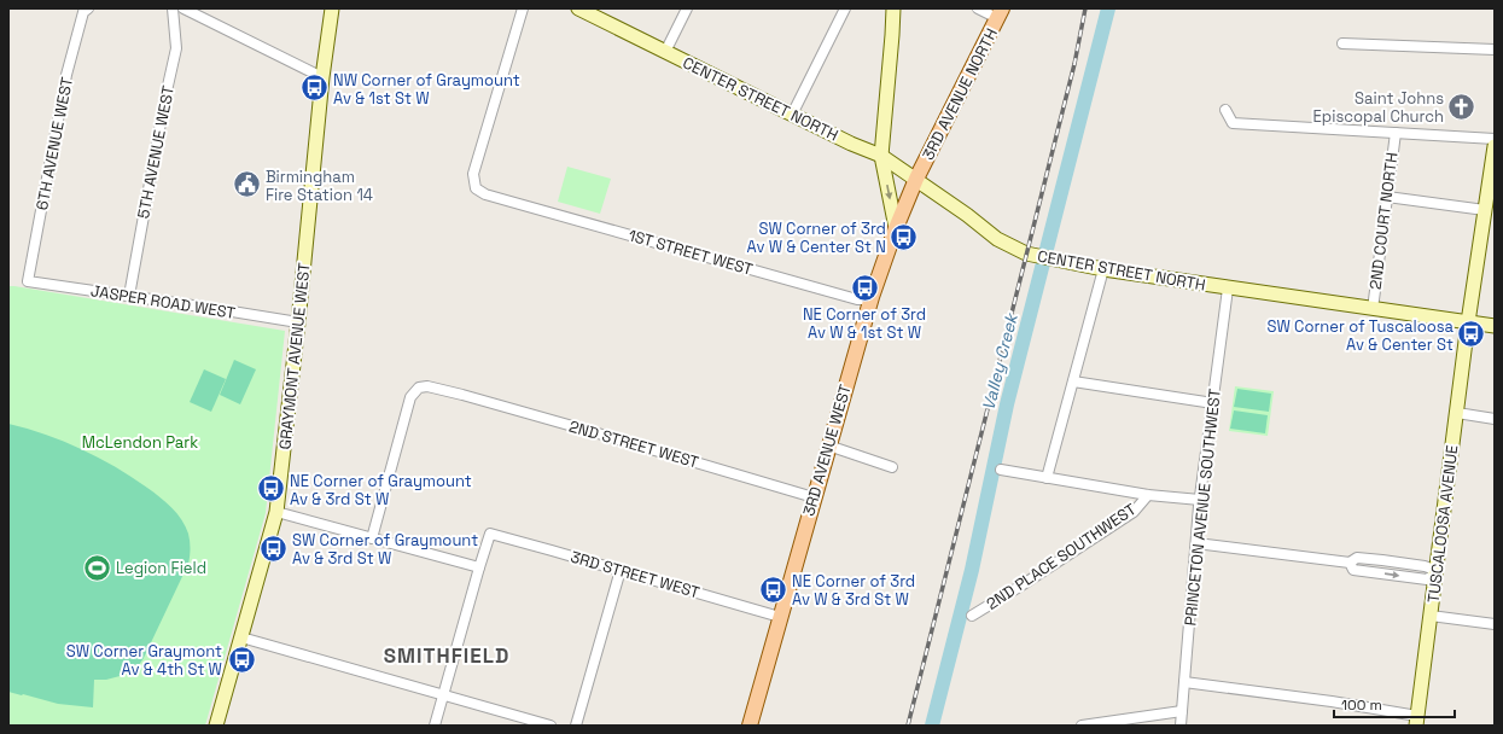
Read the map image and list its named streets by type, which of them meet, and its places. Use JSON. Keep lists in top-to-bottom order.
{
  "streets": {
    "main road": ["3RD AVENUE NORTH", "3RD AVENUE WEST"],
    "street": [
      "CENTER STREET NORTH",
      "6TH AVENUE WEST",
      "5TH AVENUE WEST",
      "2ND COURT NORTH",
      "1ST STREET WEST",
      "JASPER ROAD WEST",
      "GRAYMONT AVENUE WEST",
      "2ND STREET WEST",
      "PRINCETON AVENUE SOUTHWEST",
      "TUSCALOOSA AVENUE",
      "2ND PLACE SOUTHWEST",
      "3RD STREET WEST"
    ]
  },
  "crossings": [
    ["3RD AVENUE NORTH", "CENTER STREET NORTH"],
    ["3RD AVENUE NORTH", "3RD AVENUE WEST"],
    ["CENTER STREET NORTH", "2ND COURT NORTH"],
    ["CENTER STREET NORTH", "3RD AVENUE WEST"],
    ["CENTER STREET NORTH", "PRINCETON AVENUE SOUTHWEST"],
    ["CENTER STREET NORTH", "TUSCALOOSA AVENUE"],
    ["6TH AVENUE WEST", "JASPER ROAD WEST"],
    ["5TH AVENUE WEST", "JASPER ROAD WEST"],
    ["1ST STREET WEST", "3RD AVENUE WEST"],
    ["JASPER ROAD WEST", "GRAYMONT AVENUE WEST"],
    ["2ND STREET WEST", "3RD AVENUE WEST"],
    ["3RD AVENUE WEST", "3RD STREET WEST"]
  ],
  "districts": ["SMITHFIELD"],
  "water": ["Valley Creek"],
  "parks": ["McLendon Park"],
  "places": {
    "bus stop": [
      "NW Corner of Graymount Av & 1st St W",
      "SW Corner of 3rd Av W & Center St N",
      "NE Corner of 3rd Av W & 1st St W",
      "SW Corner of Tuscaloosa Av & Center St",
      "NE Corner of Graymount Av & 3rd St W",
      "SW Corner of Graymount Av & 3rd St W",
      "NE Corner of 3rd Av W & 3rd St W",
      "SW Corner Graymont Av & 4th St W"
    ],
    "church": ["Saint Johns Episcopal Church"],
    "public building": ["Birmingham Fire Station 14"],
    "sports": ["Legion Field"]
  },
  "scale_bar": "100 m"
}
